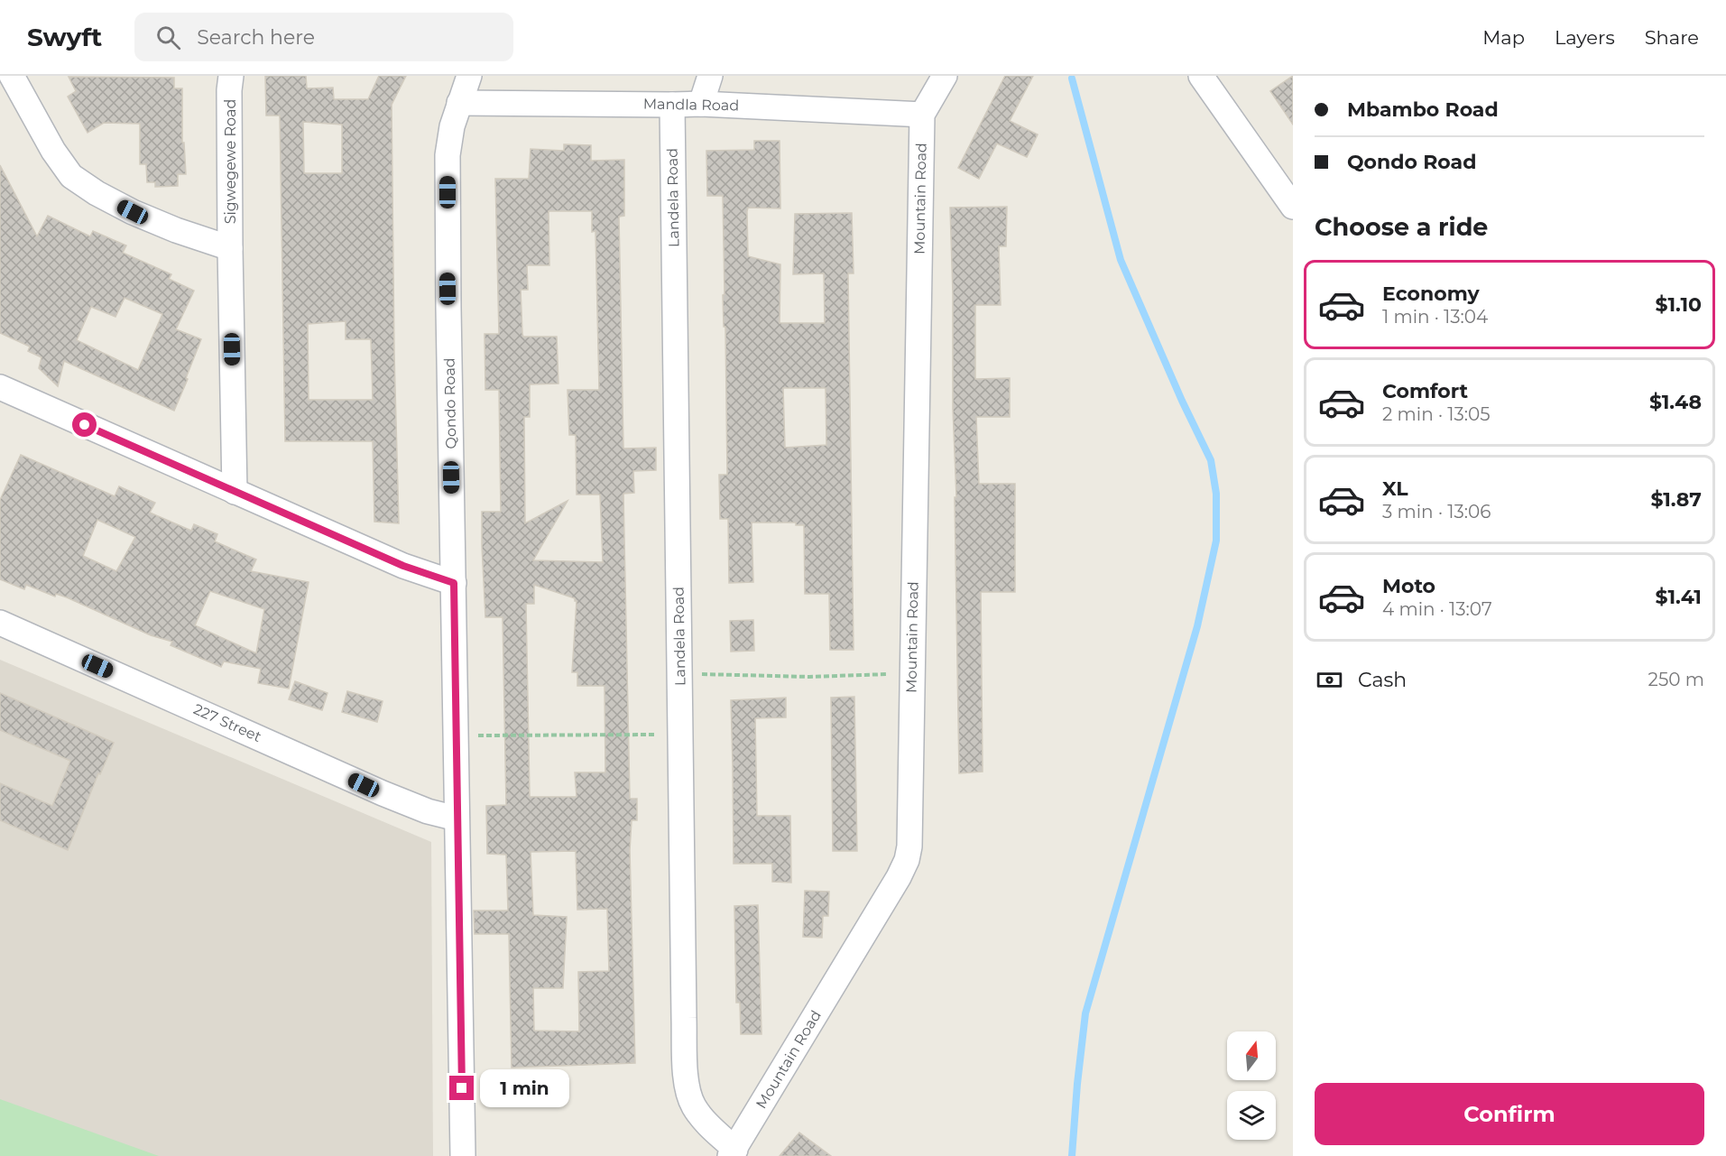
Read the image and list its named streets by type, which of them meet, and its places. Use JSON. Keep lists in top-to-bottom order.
{
  "streets": {
    "street": [
      "Mandla Road",
      "Sigwegewe Road",
      "Landela Road",
      "Mountain Road",
      "Qondo Road",
      "227 Street"
    ]
  },
  "crossings": [
    ["Mandla Road", "Landela Road"],
    ["Mandla Road", "Mountain Road"],
    ["Mandla Road", "Qondo Road"],
    ["Landela Road", "Mountain Road"],
    ["Qondo Road", "227 Street"]
  ],
  "north": "top",
  "page": {
    "header": "Swyft",
    "search": "Search here",
    "nav": ["Map", "Layers", "Share"],
    "banner": ["Mbambo Road", "Qondo Road"],
    "heading": "Choose a ride",
    "list": [
      {
        "name": "Economy",
        "note": "1 min · 13:04",
        "value": "$1.10"
      },
      {
        "name": "Comfort",
        "note": "2 min · 13:05",
        "value": "$1.48"
      },
      {
        "name": "XL",
        "note": "3 min · 13:06",
        "value": "$1.87"
      },
      {
        "name": "Moto",
        "note": "4 min · 13:07",
        "value": "$1.41"
      }
    ],
    "pay": ["Cash", "250 m"],
    "bubble": "1 min",
    "buttons": "Confirm"
  }
}
